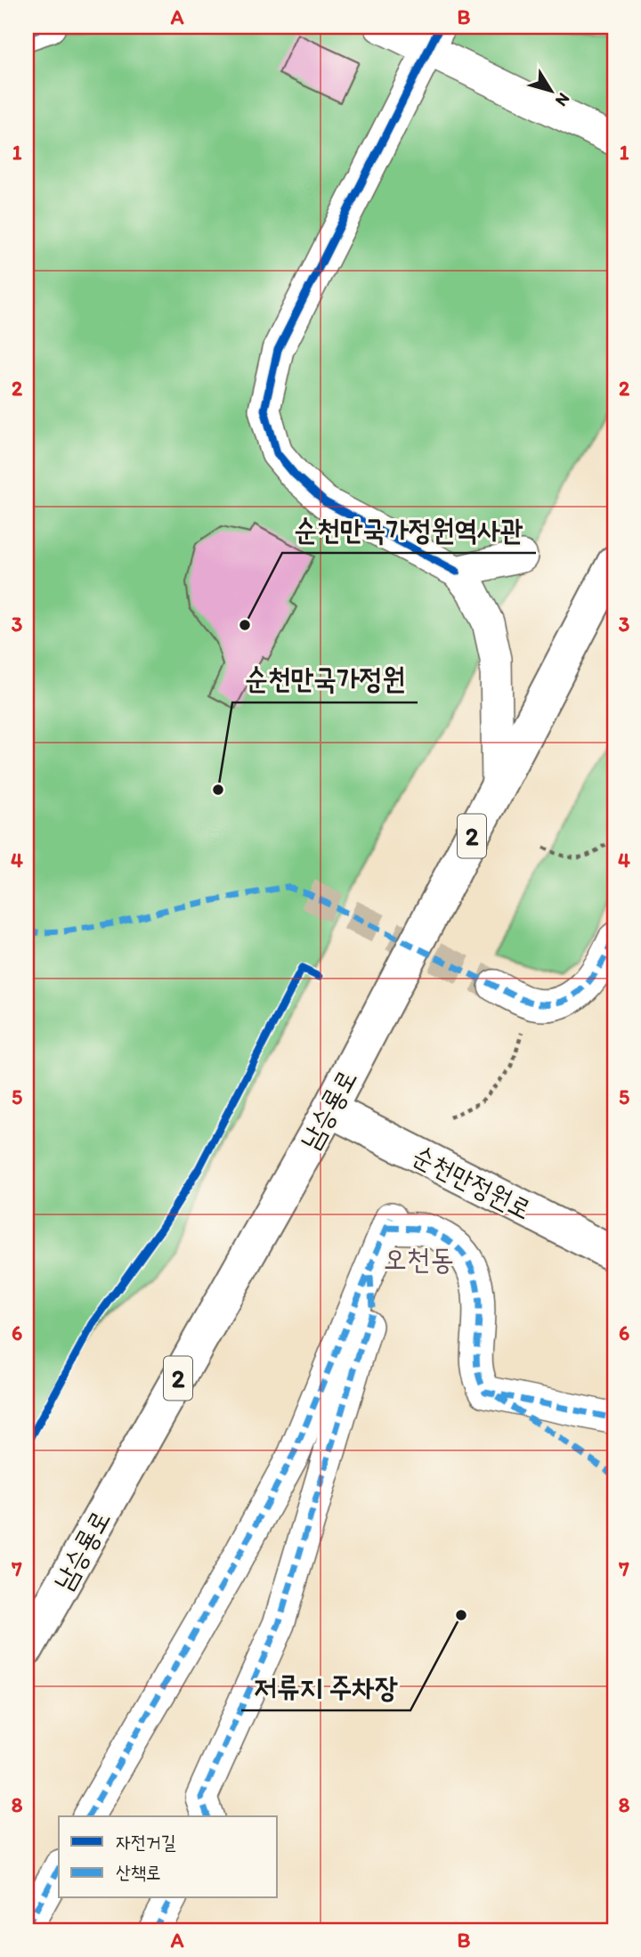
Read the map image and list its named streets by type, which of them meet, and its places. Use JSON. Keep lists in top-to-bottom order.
{
  "streets": {
    "main road": ["2", "남승룡로", "순천만정원로"]
  },
  "crossings": [
    ["남승룡로", "순천만정원로"]
  ],
  "districts": ["오천동"],
  "places": ["순천만국가정원역사관", "순천만국가정원", "저류지 주차장"],
  "legend": ["자전거길", "산책로"],
  "north": "bottom right",
  "grid": {
    "columns": ["A", "B"],
    "rows": [
      "1",
      "2",
      "3",
      "4",
      "5",
      "6",
      "7",
      "8"
    ]
  }
}
